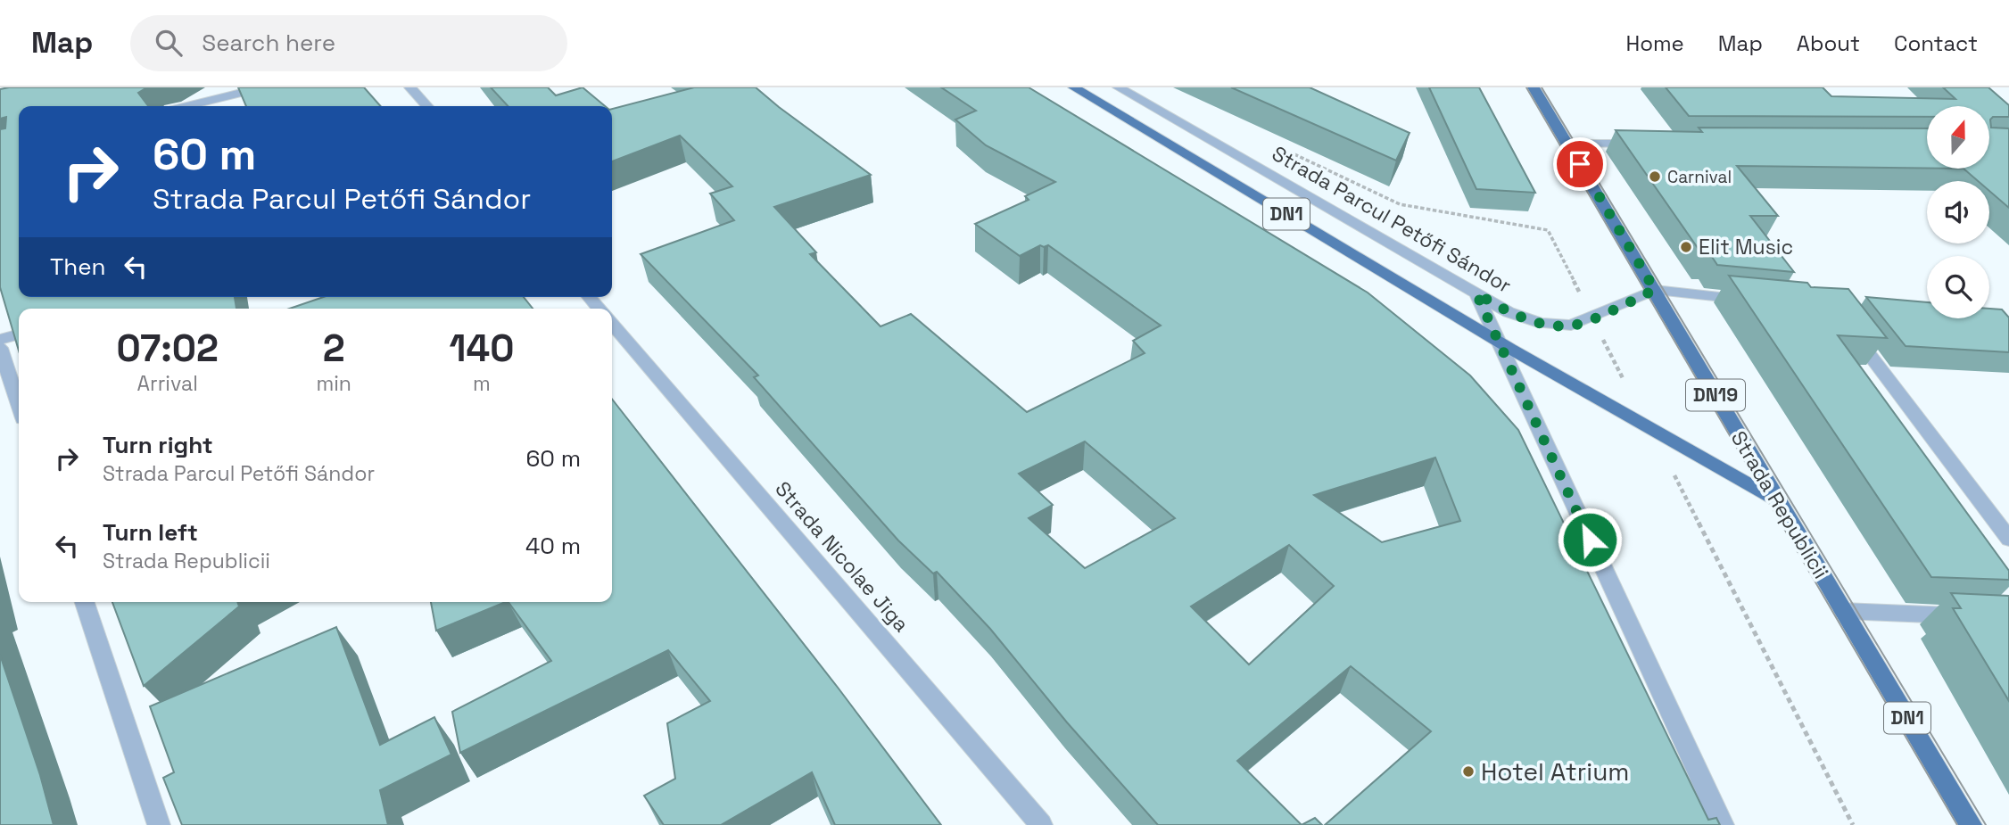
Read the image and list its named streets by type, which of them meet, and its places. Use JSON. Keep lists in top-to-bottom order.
{
  "streets": {
    "main road": ["DN1", "DN19", "Strada Republicii"],
    "street": ["Strada Parcul Petőfi Sándor", "Strada Nicolae Jiga"]
  },
  "crossings": [
    ["DN1", "Strada Republicii"],
    ["Strada Parcul Petőfi Sándor", "Strada Republicii"]
  ],
  "places": ["Carnival", "Elit Music", "Hotel Atrium"],
  "north": "top",
  "page": {
    "header": "Map",
    "search": "Search here",
    "nav": [
      "Home",
      "Map",
      "About",
      "Contact"
    ],
    "turn": ["60 m", "Strada Parcul Petőfi Sándor"],
    "then": "Then",
    "eta": [
      "07:02",
      "Arrival",
      "2",
      "min",
      "140",
      "m"
    ],
    "list": [
      {
        "name": "Turn right",
        "note": "Strada Parcul Petőfi Sándor",
        "value": "60 m"
      },
      {
        "name": "Turn left",
        "note": "Strada Republicii",
        "value": "40 m"
      }
    ]
  }
}
